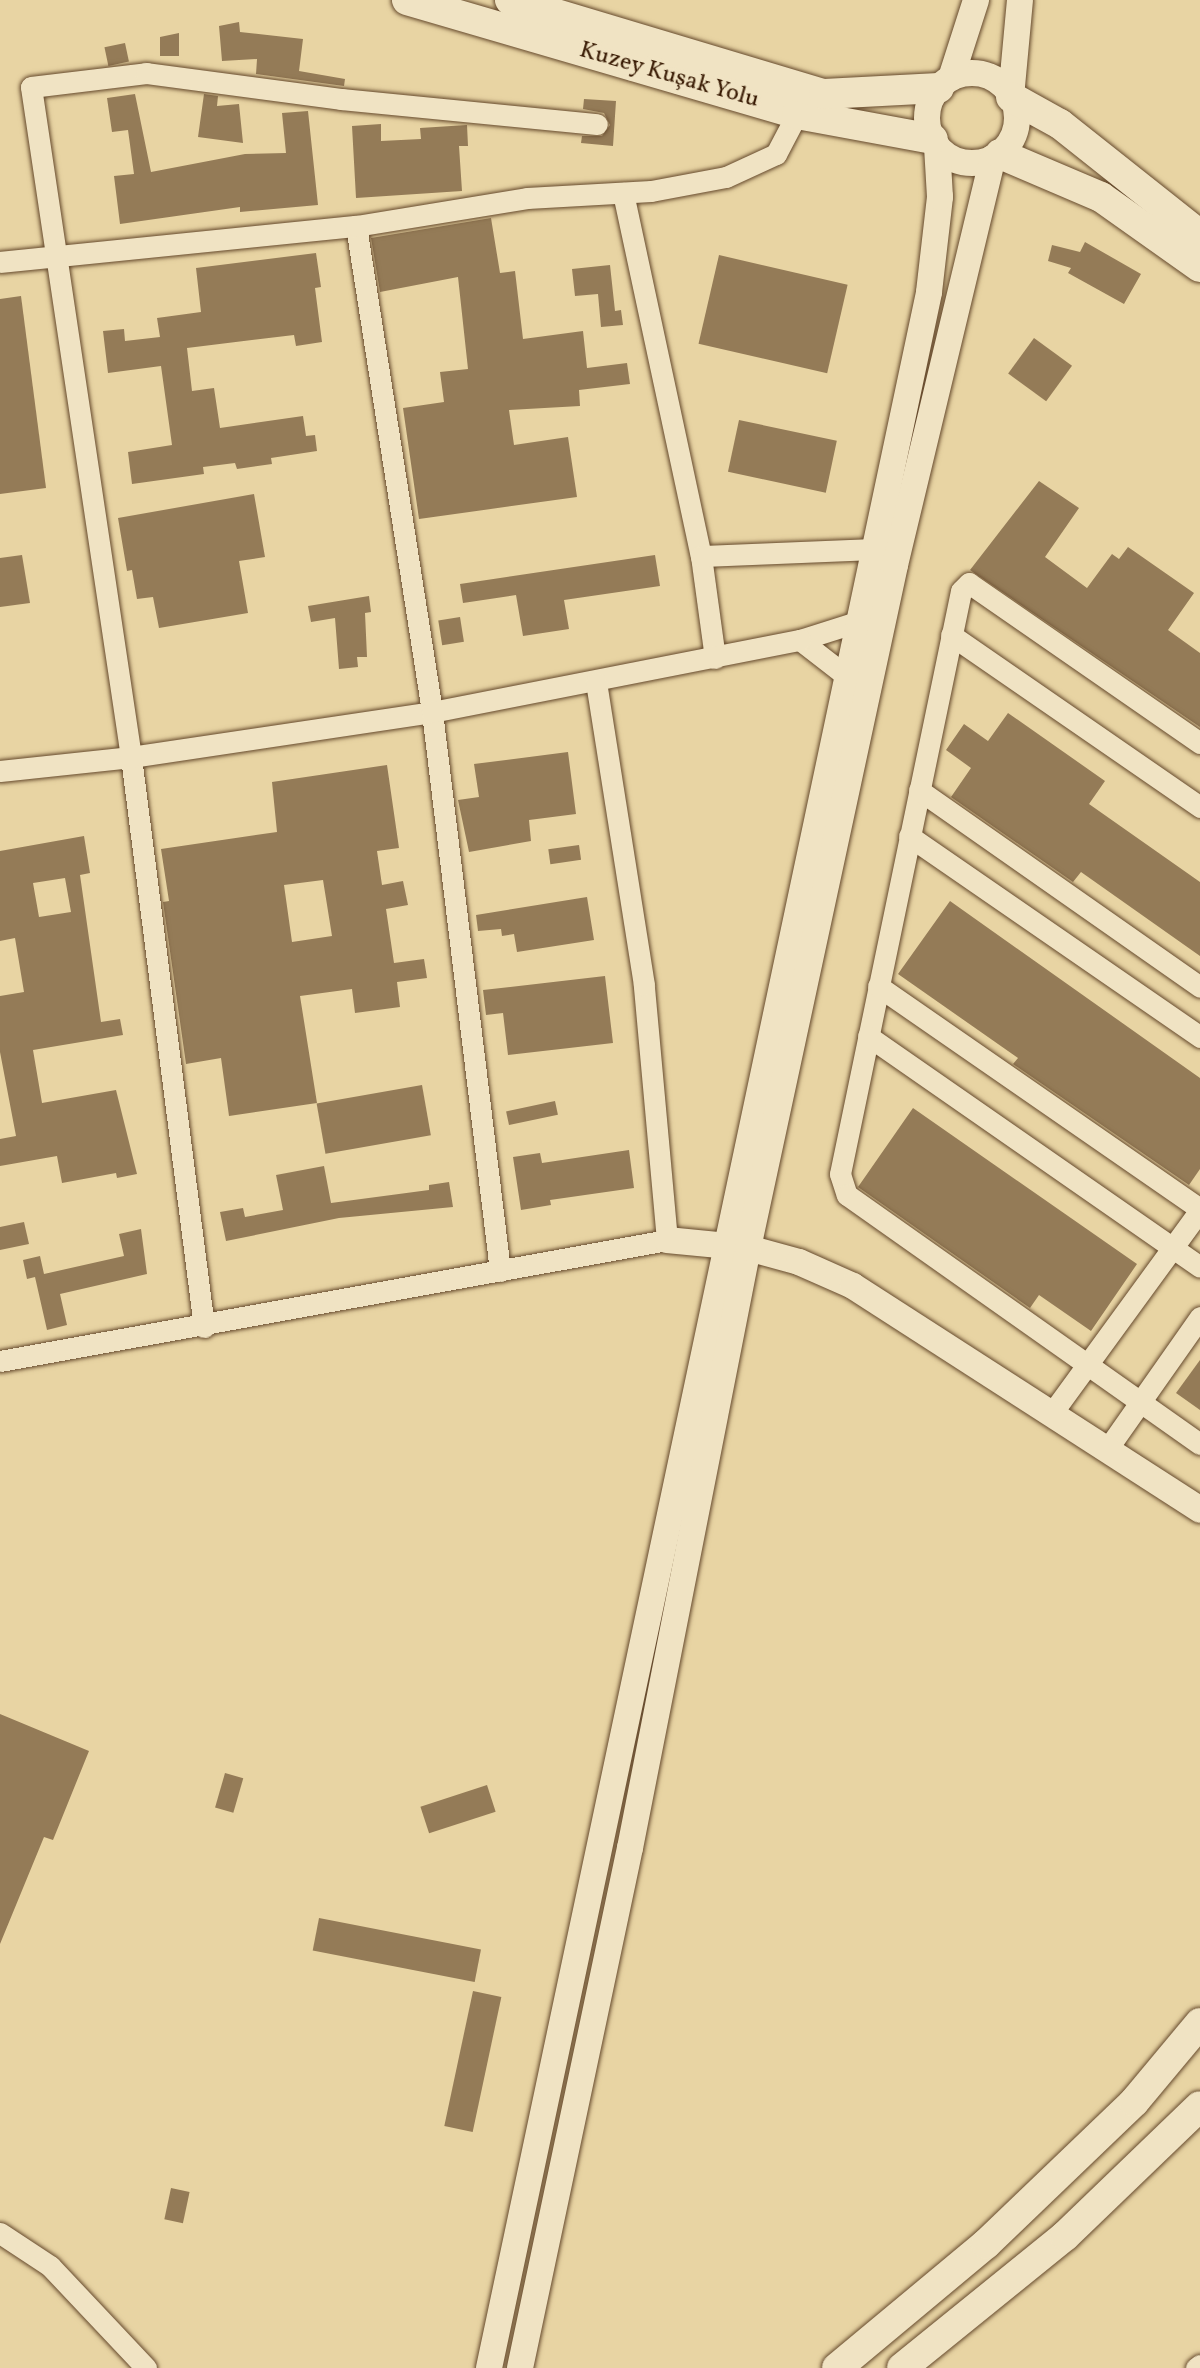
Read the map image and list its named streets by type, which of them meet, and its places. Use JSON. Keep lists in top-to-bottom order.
{
  "streets": {
    "main road": ["Kuzey Kuşak Yolu"]
  }
}
